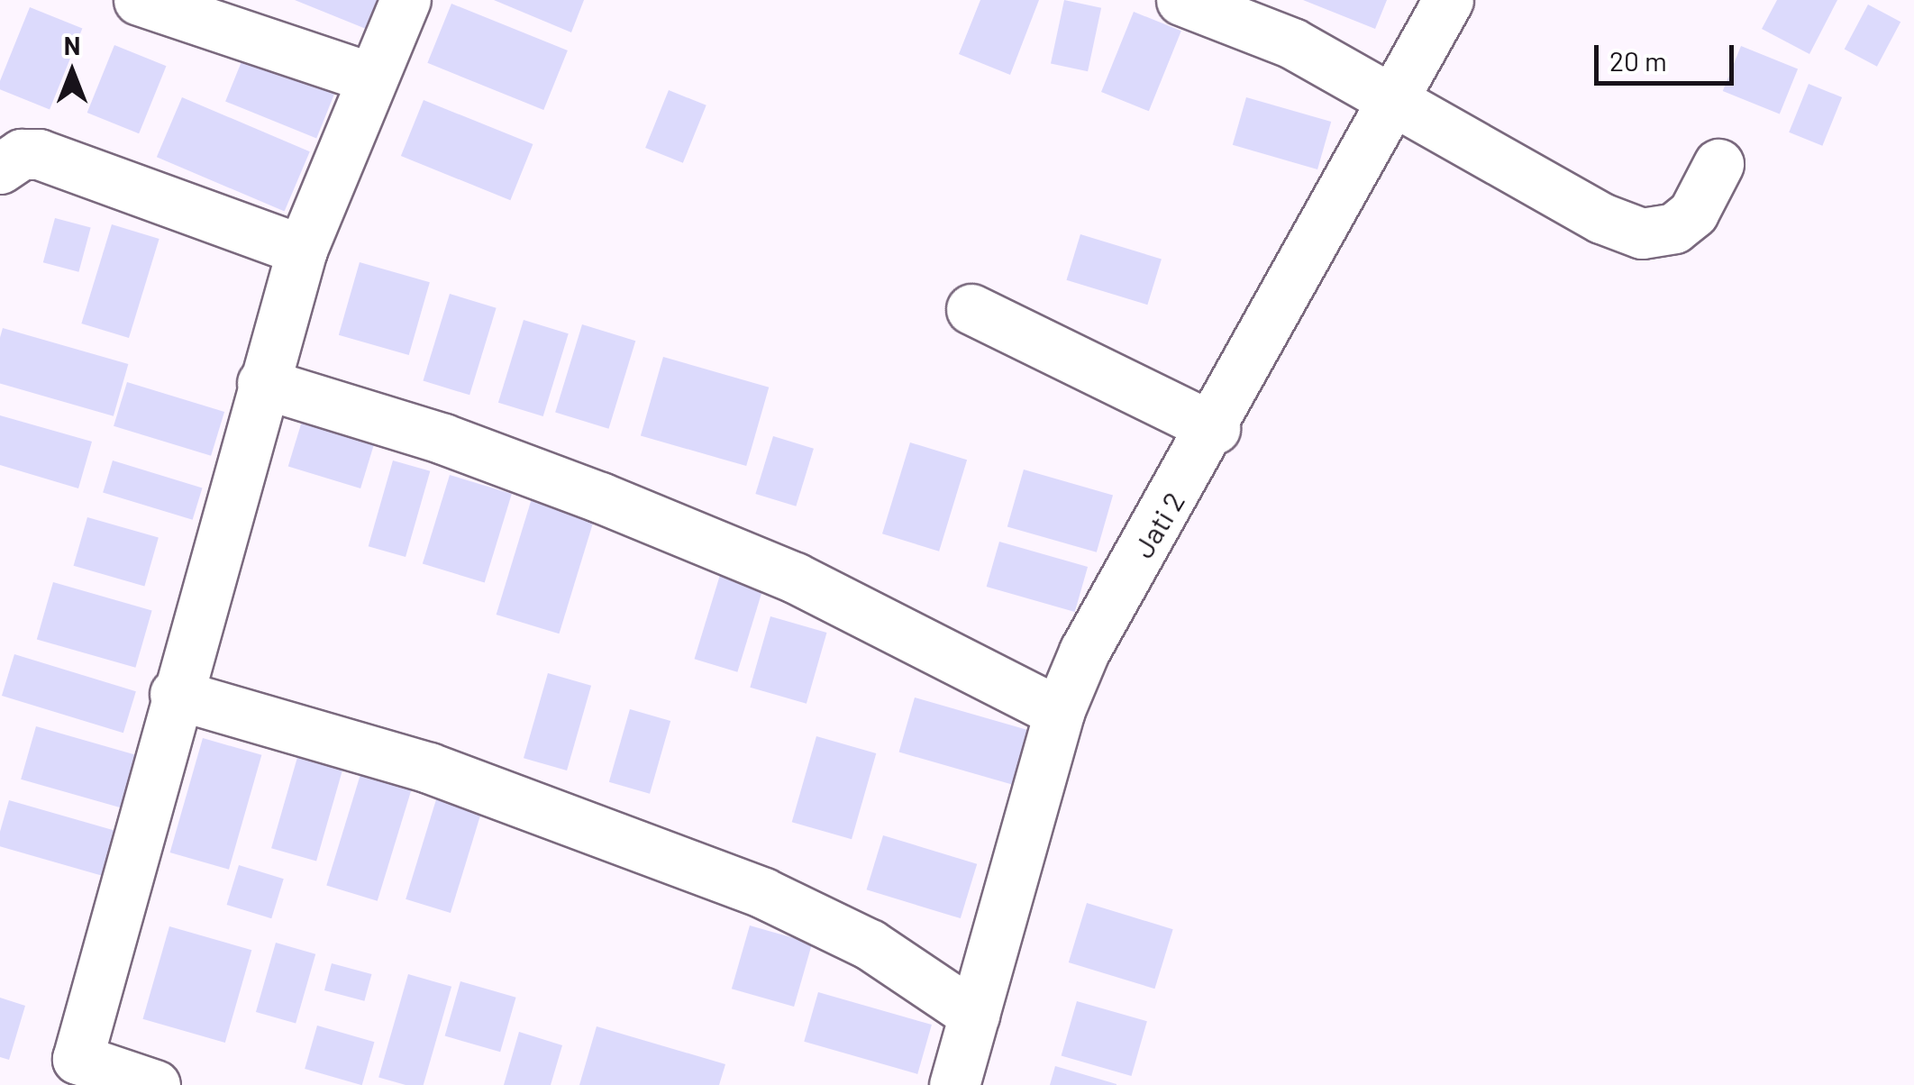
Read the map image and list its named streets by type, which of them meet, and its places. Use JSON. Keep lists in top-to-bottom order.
{
  "streets": {
    "street": ["Jati 2"]
  },
  "scale_bar": "20 m",
  "north": "top"
}
